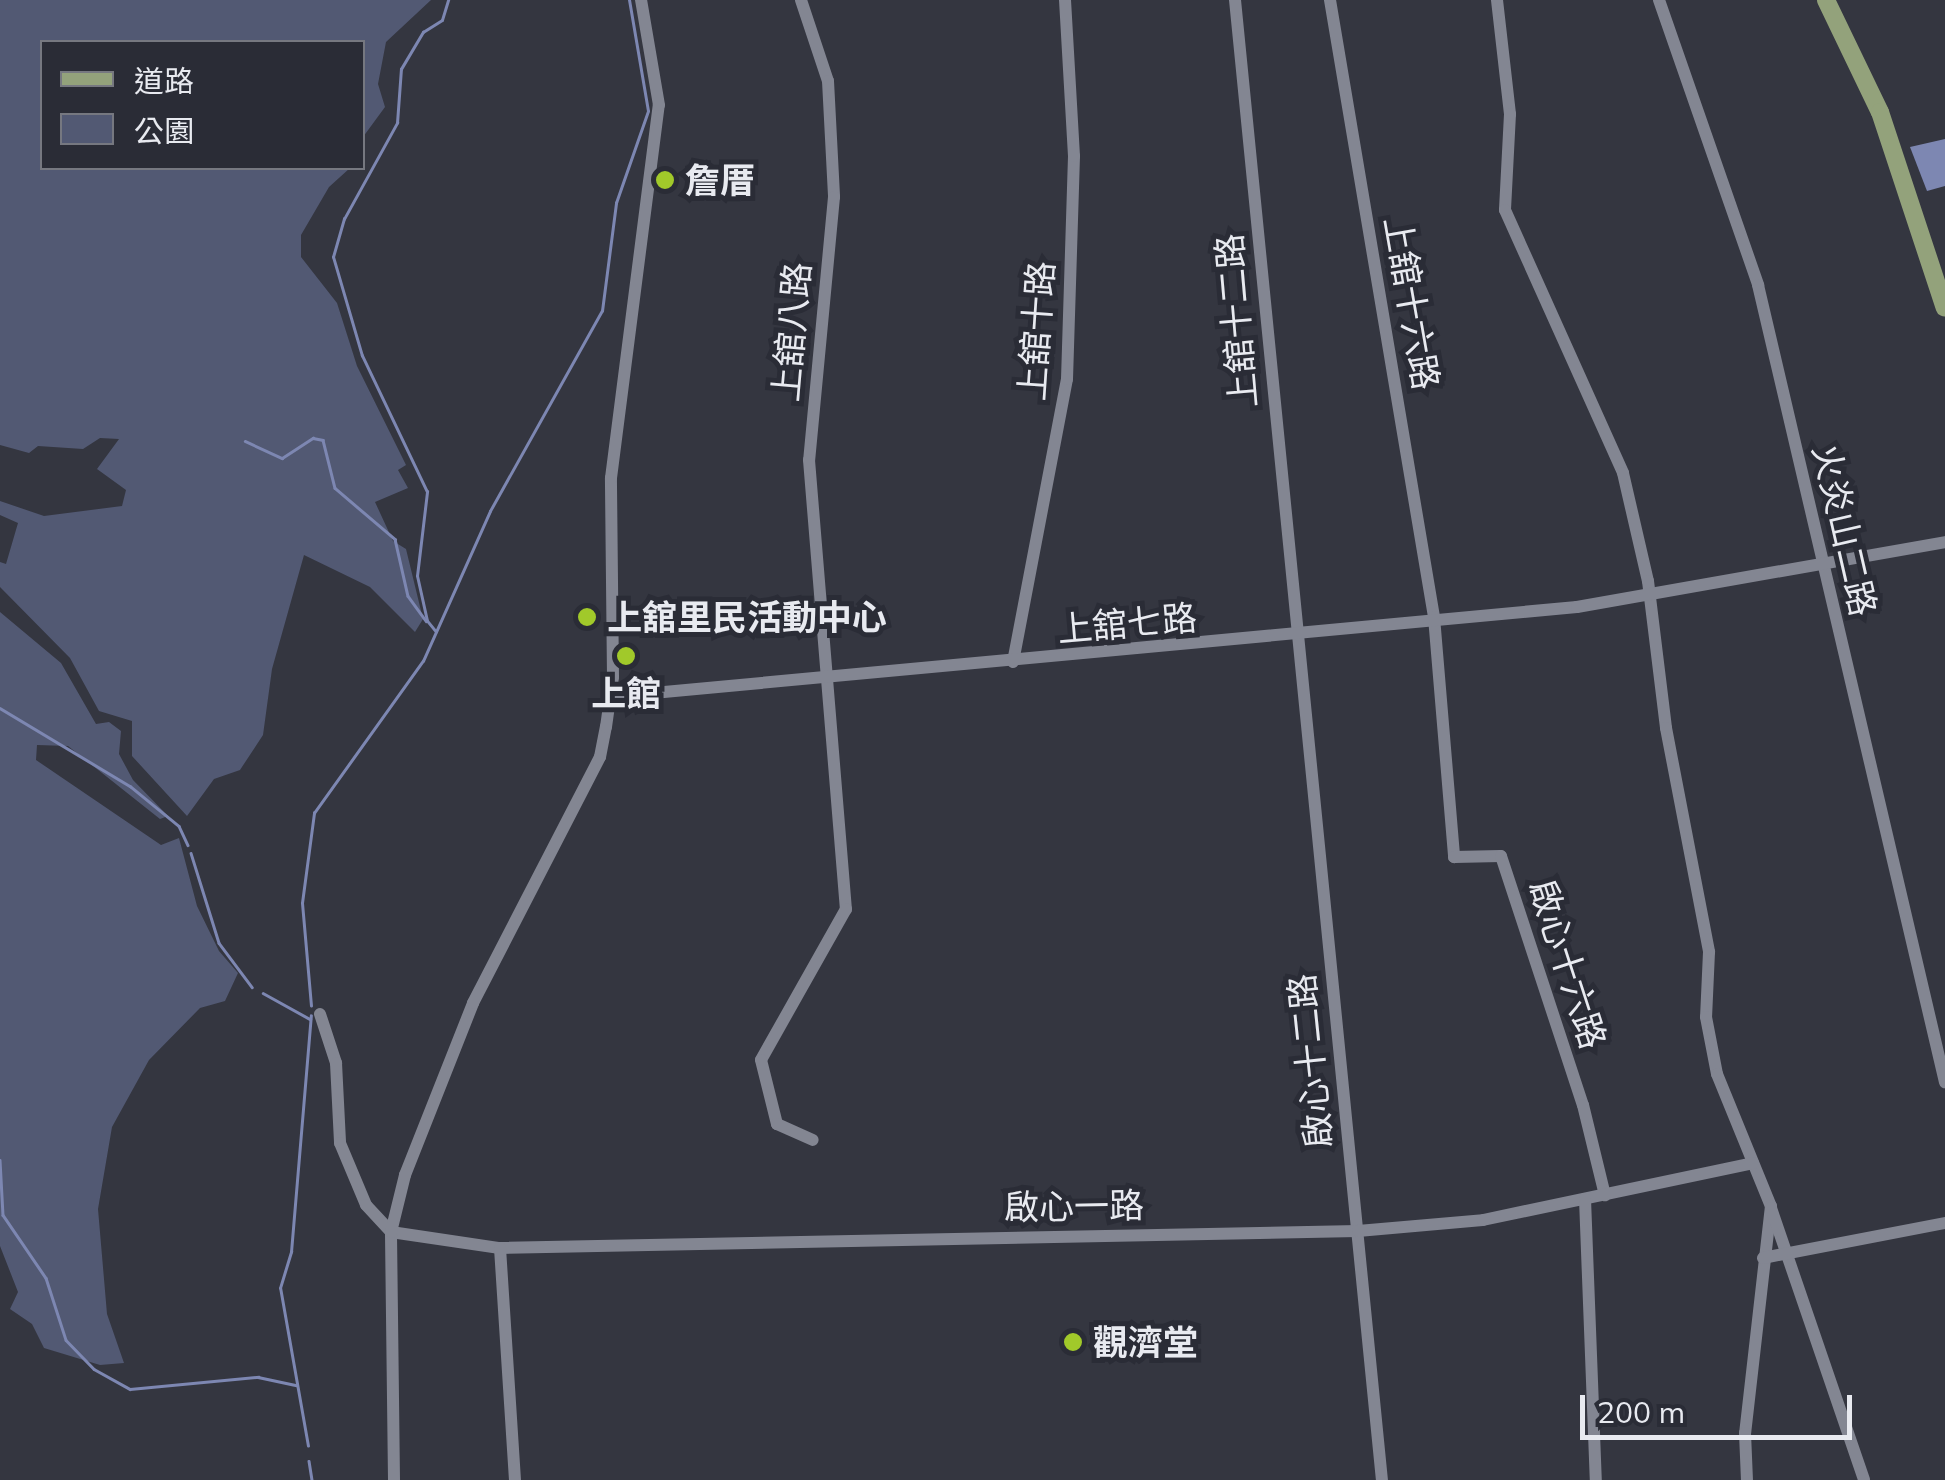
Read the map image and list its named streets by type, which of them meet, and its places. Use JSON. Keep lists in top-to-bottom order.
{
  "streets": {
    "street": [
      "上舘十六路",
      "上舘十二路",
      "上舘十路",
      "上舘八路",
      "火炎山二路",
      "上舘七路",
      "啟心十六路",
      "啟心十二路",
      "啟心一路"
    ]
  },
  "crossings": [
    ["上舘十六路", "上舘七路"],
    ["上舘十六路", "啟心十六路"],
    ["上舘十二路", "上舘七路"],
    ["上舘十二路", "啟心十二路"],
    ["上舘十路", "上舘七路"],
    ["上舘八路", "上舘七路"],
    ["火炎山二路", "上舘七路"],
    ["上舘七路", "啟心十六路"],
    ["上舘七路", "啟心十二路"],
    ["啟心十六路", "啟心一路"],
    ["啟心十二路", "啟心一路"]
  ],
  "places": [
    "詹厝",
    "上舘里民活動中心",
    "上館",
    "觀濟堂"
  ],
  "legend": ["道路", "公園"],
  "scale_bar": "200 m"
}
